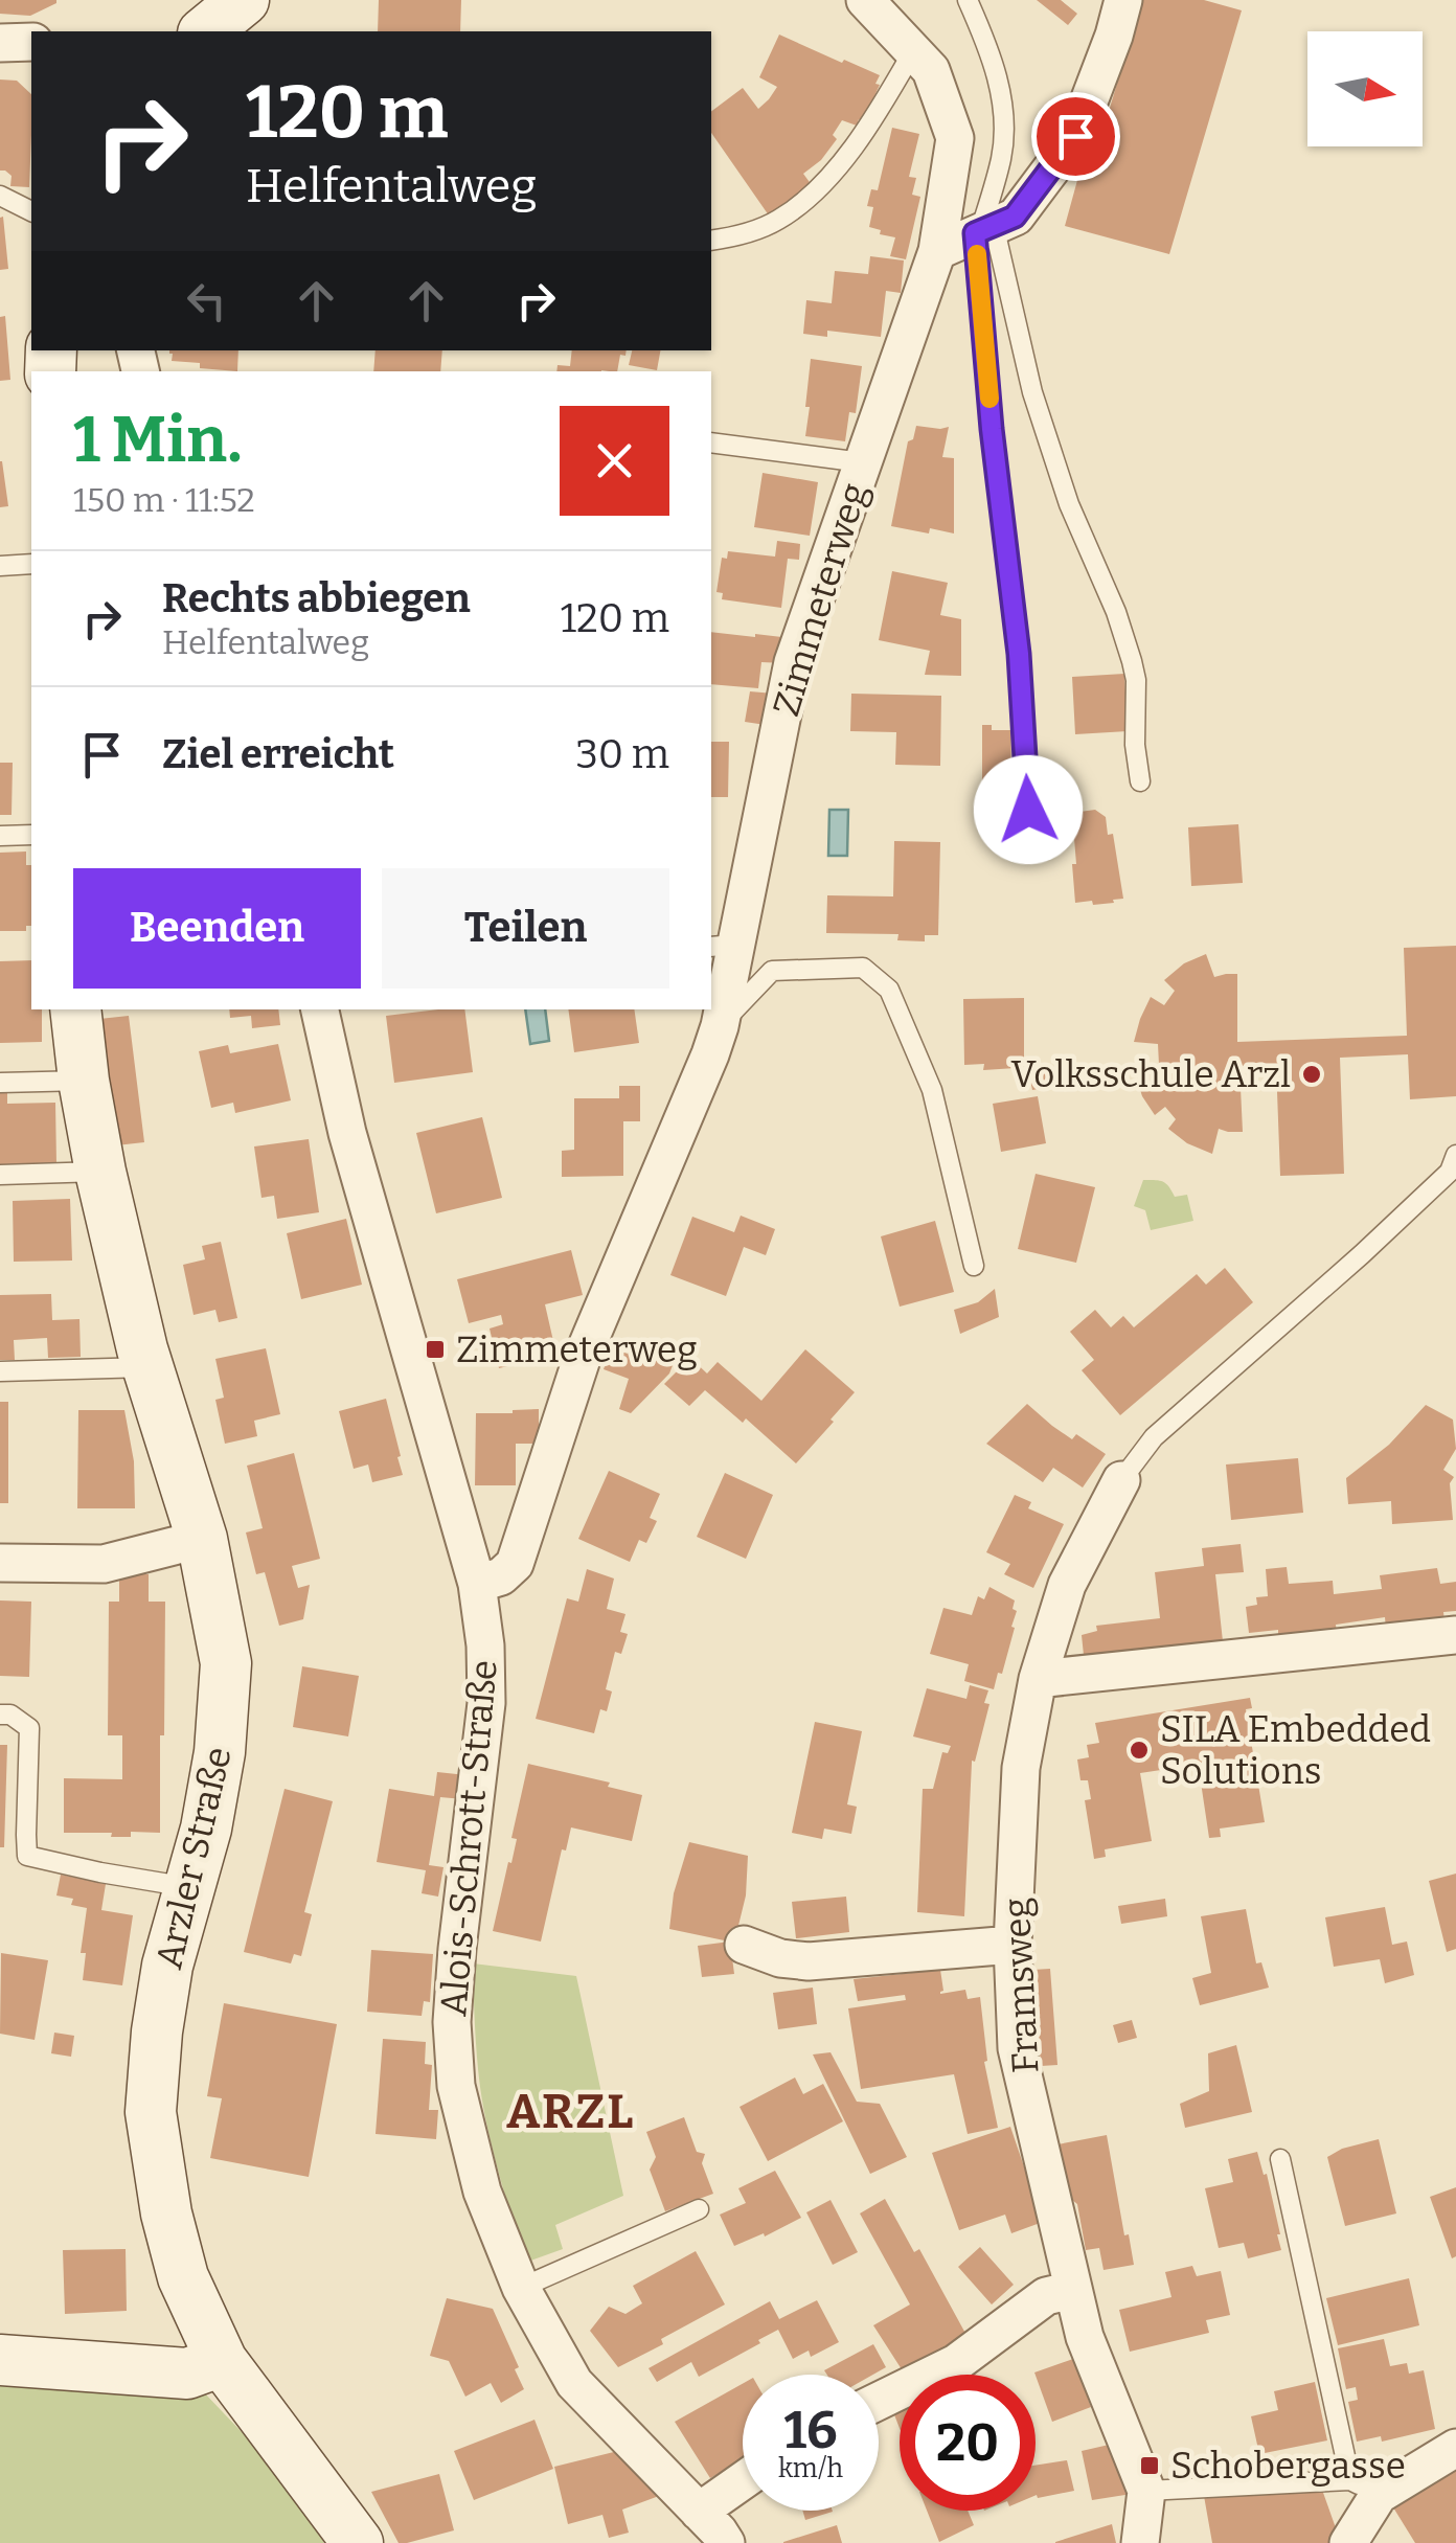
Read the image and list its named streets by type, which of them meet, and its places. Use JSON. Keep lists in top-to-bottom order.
{
  "streets": {
    "main road": ["Arzler Straße"],
    "street": ["Zimmeterweg", "Alois-Schrott-Straße", "Framsweg"]
  },
  "crossings": [
    ["Zimmeterweg", "Alois-Schrott-Straße"]
  ],
  "districts": ["ARZL"],
  "places": {
    "other": ["Volksschule Arzl", "SILA Embedded Solutions"],
    "transit": ["Zimmeterweg", "Schobergasse"]
  },
  "north": "right",
  "page": {
    "turn": ["120 m", "Helfentalweg"],
    "heading": ["1 Min.", "150 m · 11:52"],
    "list": [
      {
        "name": "Rechts abbiegen",
        "note": "Helfentalweg",
        "value": "120 m"
      },
      {
        "name": "Ziel erreicht",
        "value": "30 m"
      }
    ],
    "buttons": ["Beenden", "Teilen"],
    "speed": "16 km/h",
    "limit": "20"
  }
}
